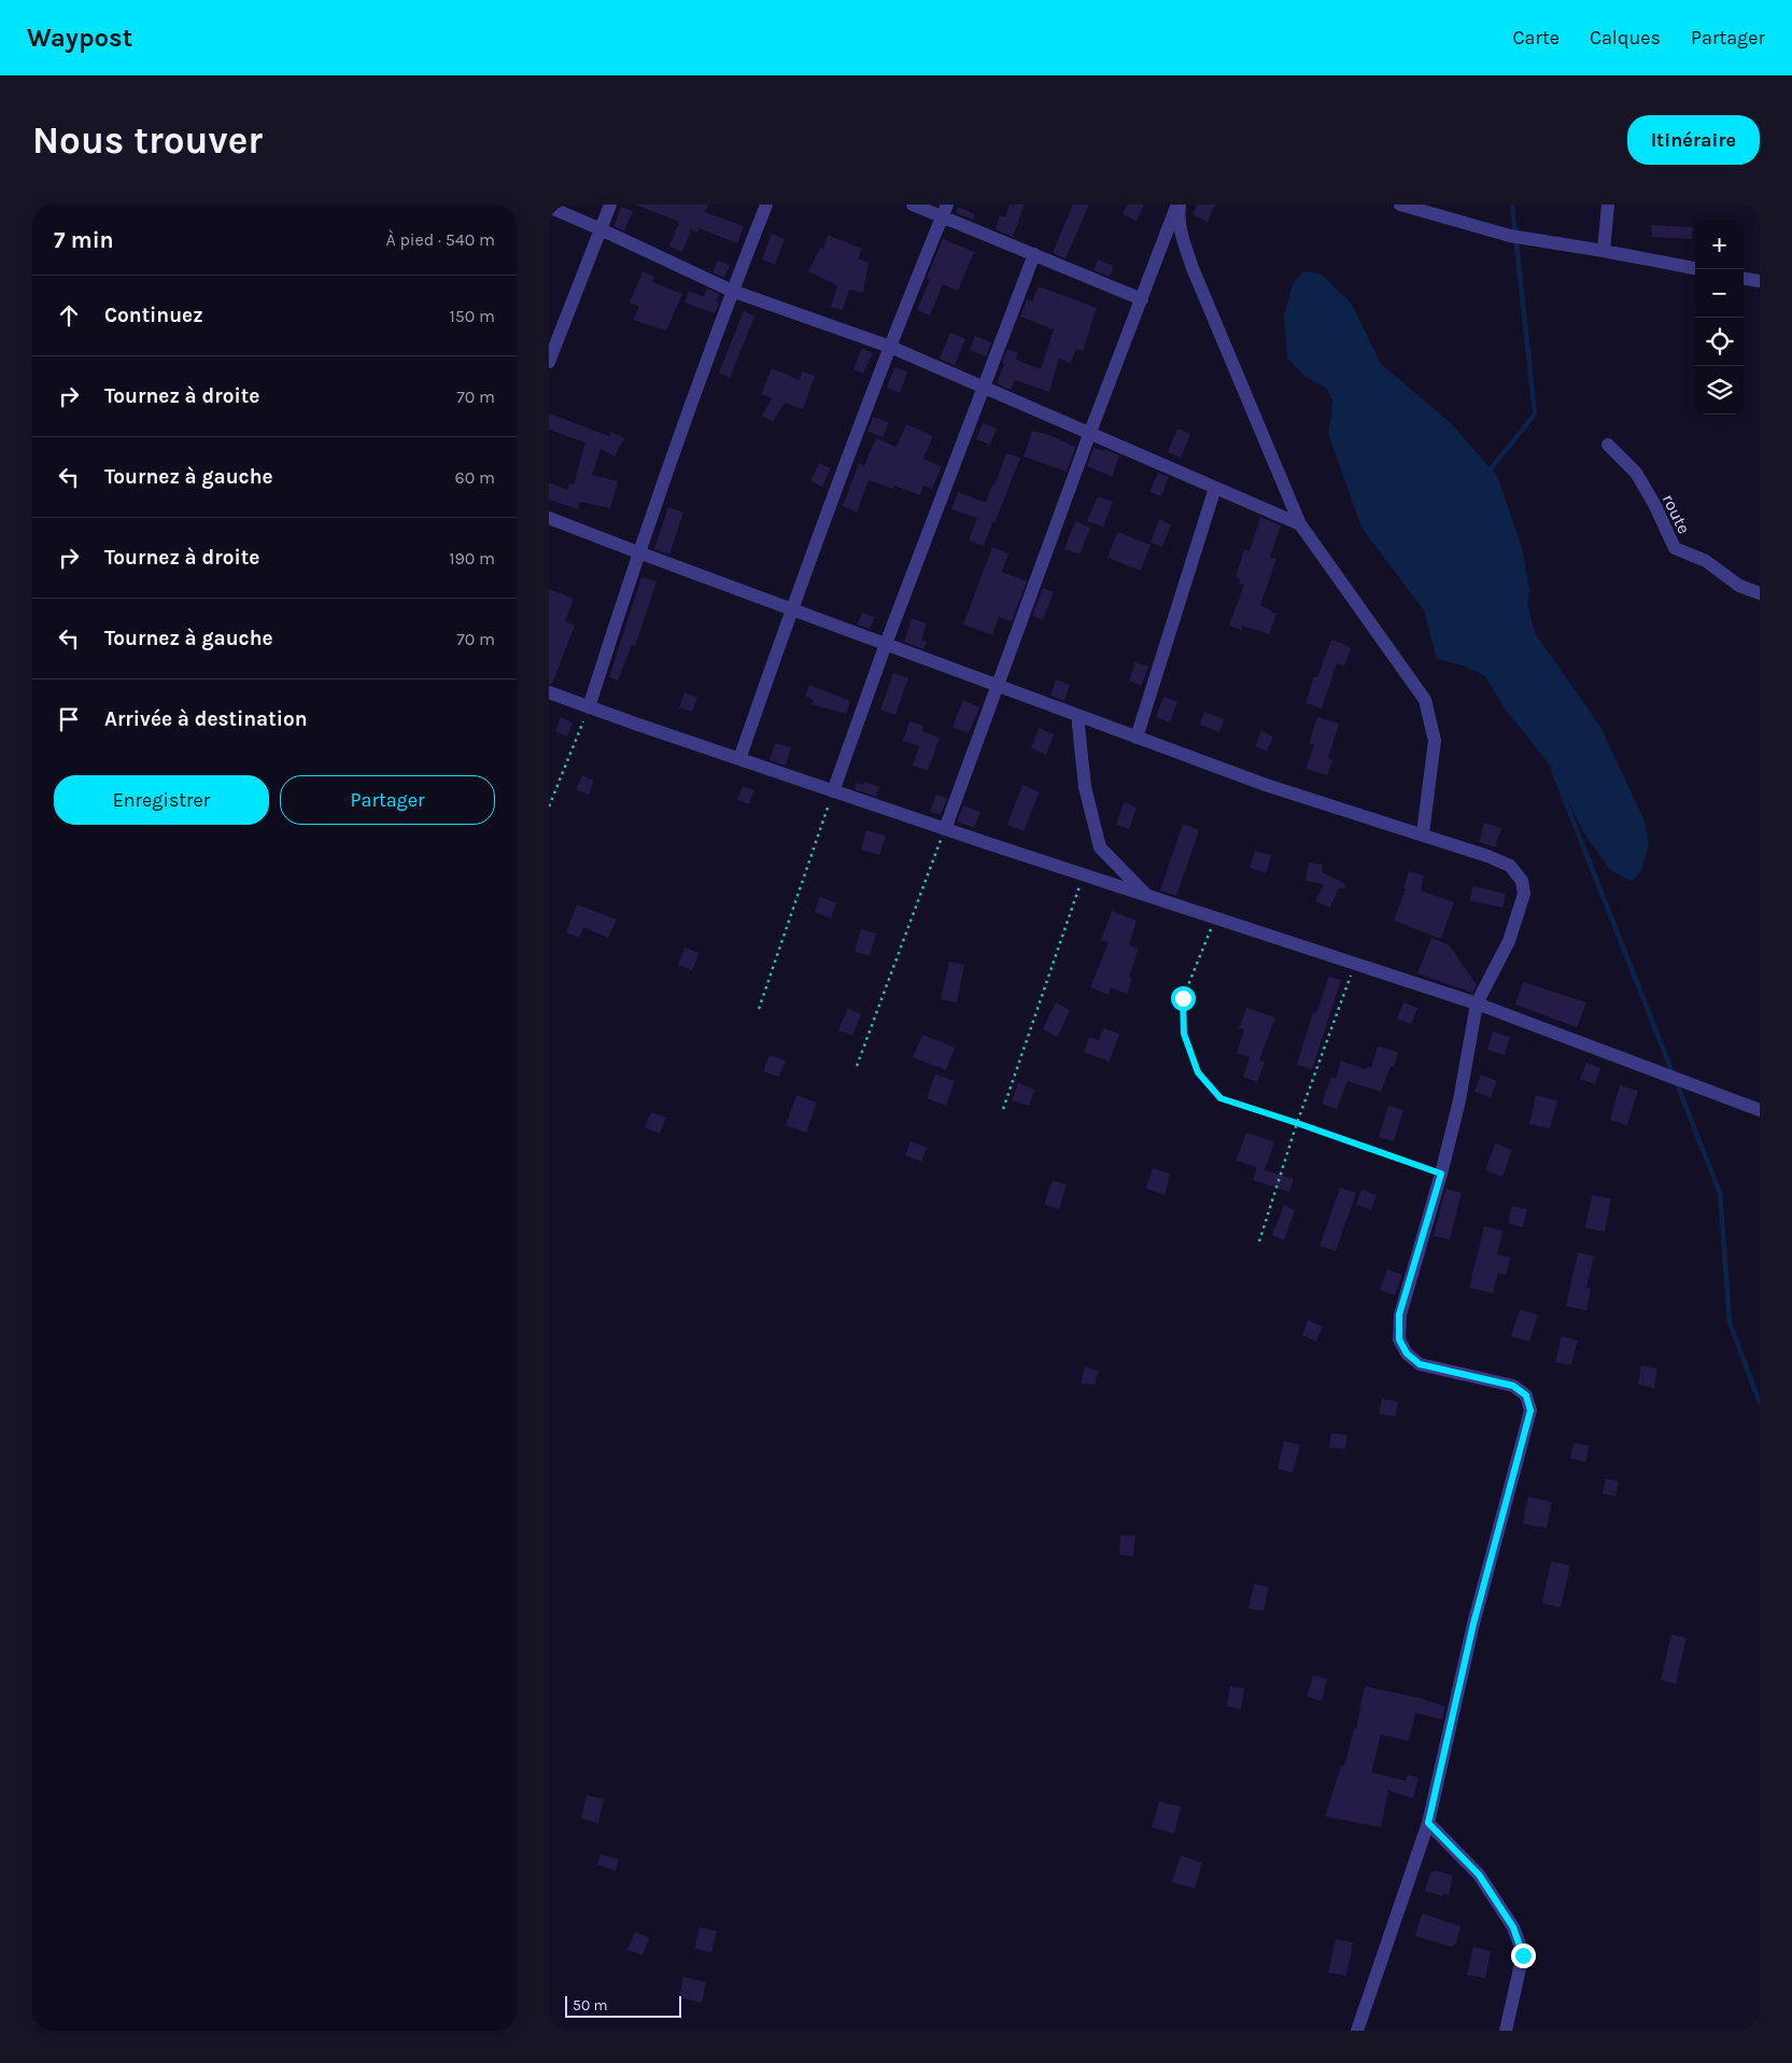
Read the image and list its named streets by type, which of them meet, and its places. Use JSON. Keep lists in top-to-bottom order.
{
  "streets": {
    "street": ["route"]
  },
  "scale_bar": "50 m",
  "page": {
    "header": "Waypost",
    "nav": ["Carte", "Calques", "Partager"],
    "buttons": [
      "Itinéraire",
      ["Enregistrer", "Partager"]
    ],
    "title": "Nous trouver",
    "heading": ["7 min", "À pied · 540 m"],
    "map_buttons": ["+", "−"],
    "list": [
      ["Continuez", "150 m"],
      ["Tournez à droite", "70 m"],
      ["Tournez à gauche", "60 m"],
      ["Tournez à droite", "190 m"],
      ["Tournez à gauche", "70 m"],
      "Arrivée à destination"
    ],
    "scale": "50 m"
  }
}
